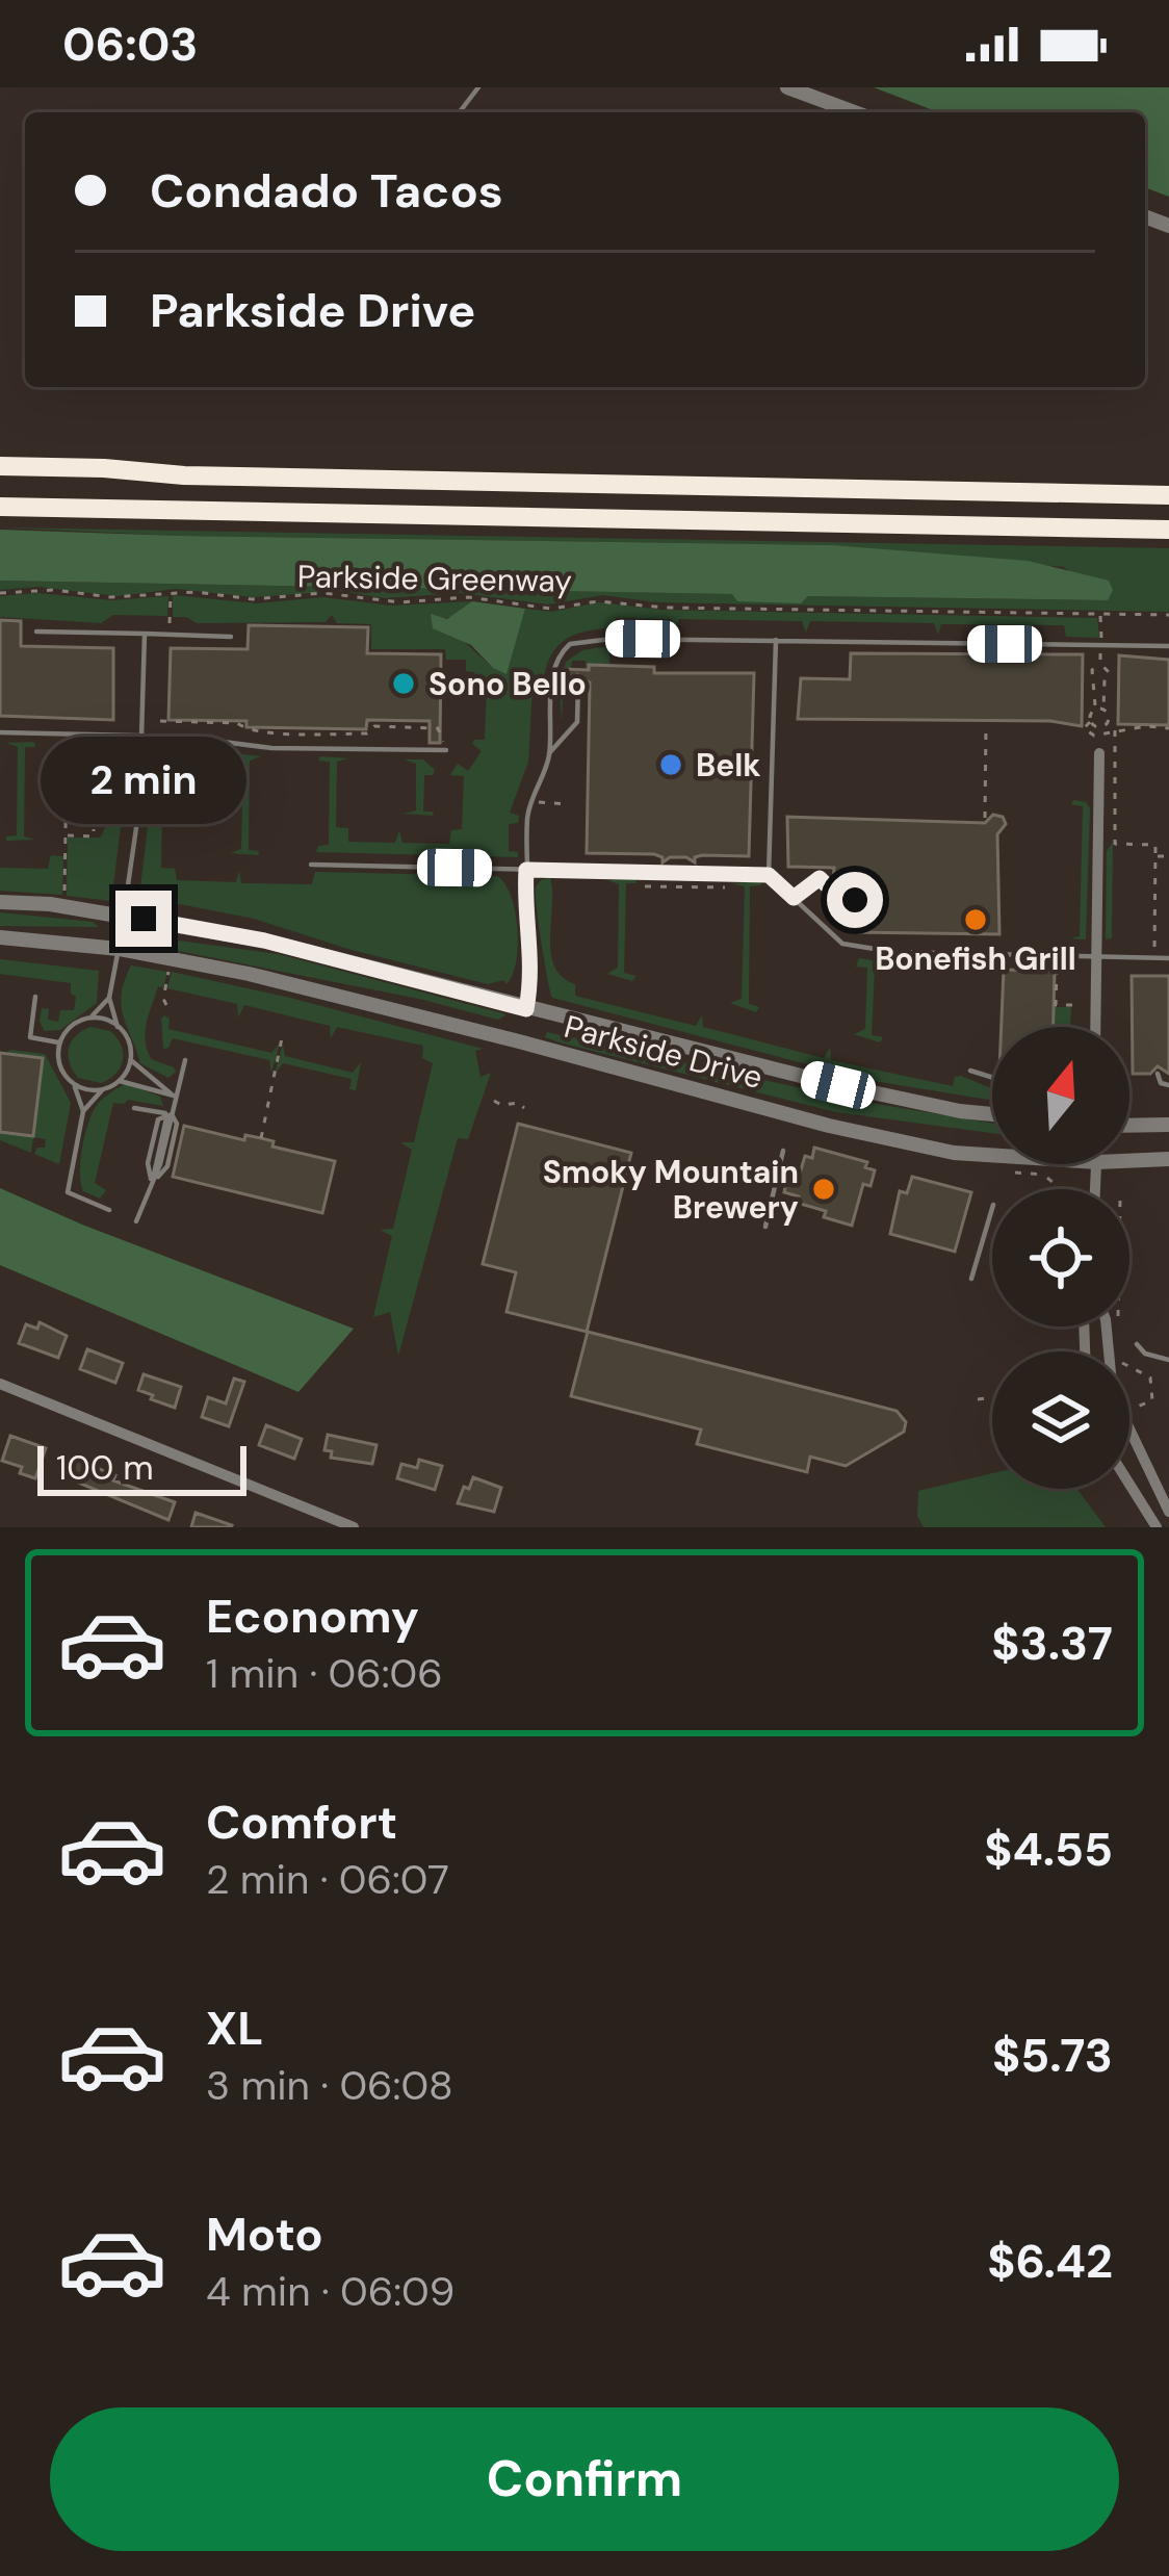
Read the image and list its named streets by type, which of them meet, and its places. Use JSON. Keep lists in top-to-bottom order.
{
  "streets": {
    "street": ["Parkside Drive"],
    "path": ["Parkside Greenway"]
  },
  "places": [
    "Sono Bello",
    "Belk",
    "Bonefish Grill",
    "Smoky Mountain Brewery"
  ],
  "scale_bar": "100 m",
  "north": "top",
  "page": {
    "status": "06:03",
    "banner": ["Condado Tacos", "Parkside Drive"],
    "bubble": "2 min",
    "scale": "100 m",
    "list": [
      {
        "name": "Economy",
        "note": "1 min · 06:06",
        "value": "$3.37"
      },
      {
        "name": "Comfort",
        "note": "2 min · 06:07",
        "value": "$4.55"
      },
      {
        "name": "XL",
        "note": "3 min · 06:08",
        "value": "$5.73"
      },
      {
        "name": "Moto",
        "note": "4 min · 06:09",
        "value": "$6.42"
      }
    ],
    "buttons": "Confirm"
  }
}
